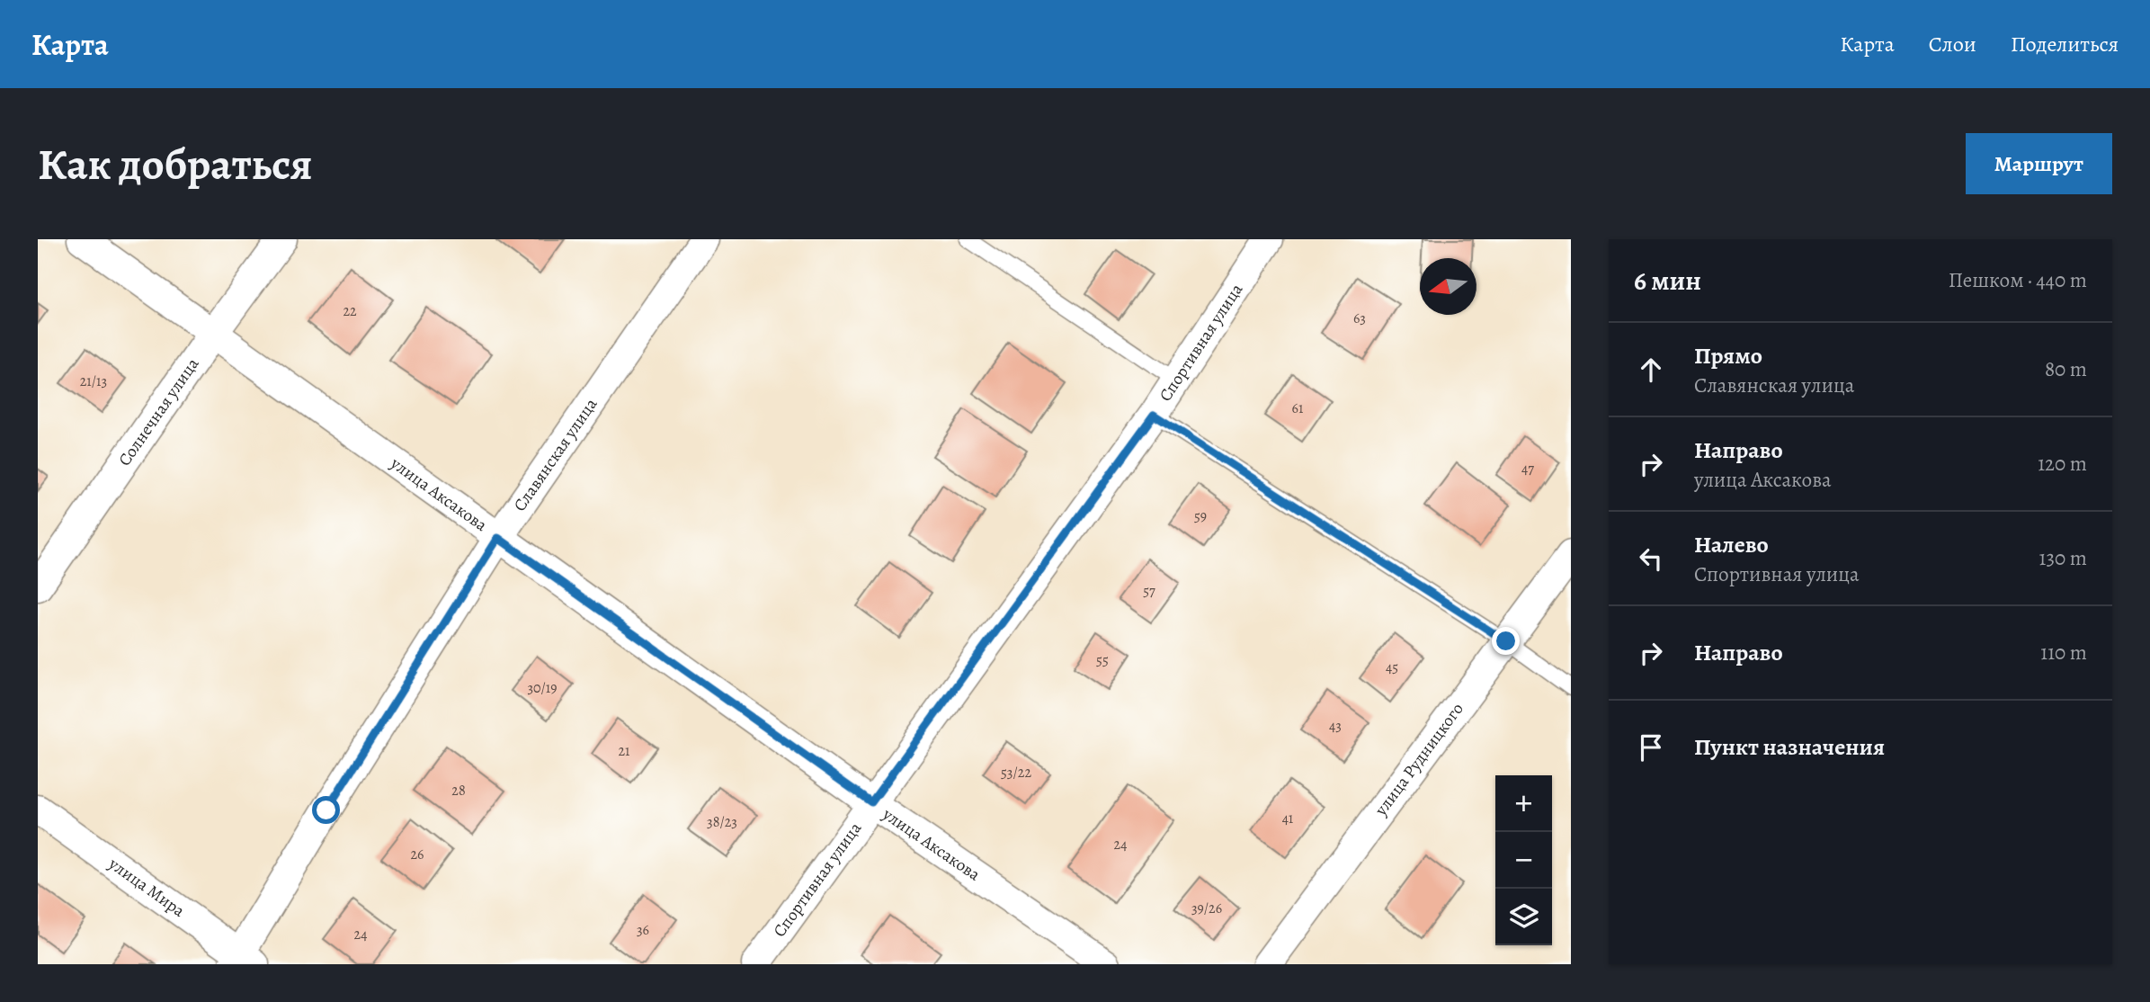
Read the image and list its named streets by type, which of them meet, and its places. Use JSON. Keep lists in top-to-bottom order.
{
  "streets": {
    "street": [
      "Спортивная улица",
      "Солнечная улица",
      "Славянская улица",
      "улица Аксакова",
      "улица Рудницкого",
      "улица Мира"
    ]
  },
  "crossings": [
    ["Спортивная улица", "улица Аксакова"],
    ["Солнечная улица", "улица Аксакова"],
    ["Славянская улица", "улица Аксакова"],
    ["Славянская улица", "улица Мира"]
  ],
  "house_numbers": [
    "22",
    "63",
    "21/13",
    "61",
    "47",
    "59",
    "57",
    "55",
    "45",
    "30/19",
    "43",
    "21",
    "53/22",
    "28",
    "41",
    "38/23",
    "24",
    "26",
    "39/26",
    "36",
    "24"
  ],
  "north": "left",
  "page": {
    "header": "Карта",
    "nav": ["Карта", "Слои", "Поделиться"],
    "buttons": "Маршрут",
    "title": "Как добраться",
    "heading": ["6 мин", "Пешком · 440 m"],
    "list": [
      ["Прямо", "Славянская улица", "80 m"],
      ["Направо", "улица Аксакова", "120 m"],
      ["Налево", "Спортивная улица", "130 m"],
      ["Направо", "110 m"],
      "Пункт назначения"
    ],
    "map_buttons": ["+", "−"]
  }
}
